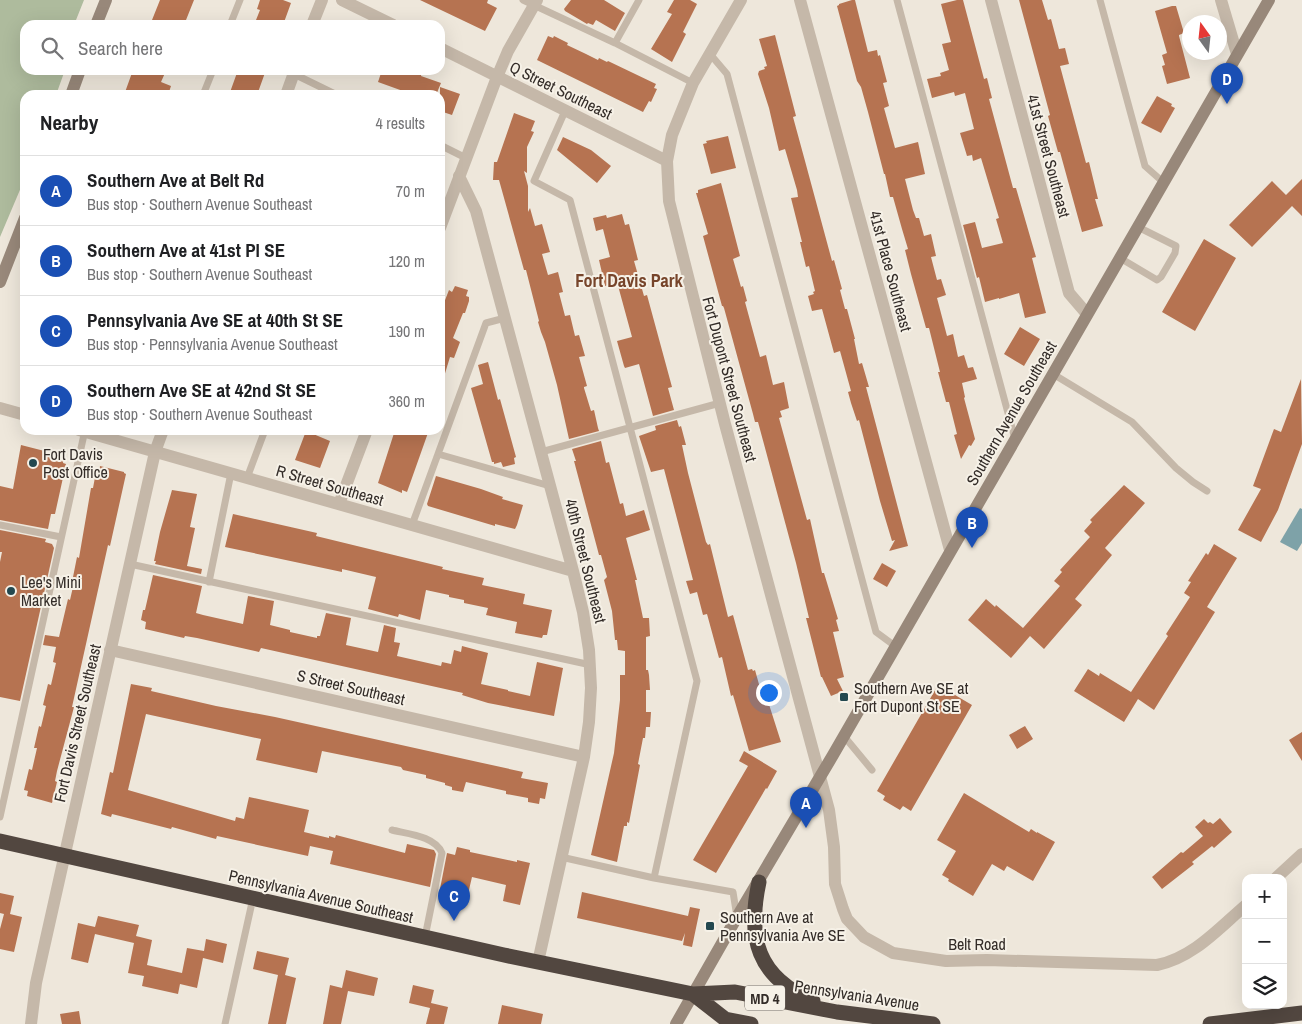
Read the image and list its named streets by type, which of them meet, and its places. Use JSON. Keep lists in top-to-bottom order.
{
  "streets": {
    "highway": ["Pennsylvania Avenue Southeast", "Pennsylvania Avenue", "MD 4"],
    "main road": ["Southern Avenue Southeast"],
    "street": [
      "Q Street Southeast",
      "41st Street Southeast",
      "41st Place Southeast",
      "Fort Dupont Street Southeast",
      "R Street Southeast",
      "40th Street Southeast",
      "S Street Southeast",
      "Fort Davis Street Southeast",
      "Belt Road"
    ]
  },
  "crossings": [
    ["Q Street Southeast", "Fort Dupont Street Southeast"],
    ["41st Street Southeast", "Southern Avenue Southeast"],
    ["41st Place Southeast", "Southern Avenue Southeast"],
    ["Fort Dupont Street Southeast", "Southern Avenue Southeast"],
    ["Fort Dupont Street Southeast", "Belt Road"],
    ["Southern Avenue Southeast", "Pennsylvania Avenue Southeast"],
    ["Southern Avenue Southeast", "Belt Road"],
    ["Southern Avenue Southeast", "Pennsylvania Avenue"],
    ["Southern Avenue Southeast", "MD 4"],
    ["R Street Southeast", "40th Street Southeast"],
    ["R Street Southeast", "Fort Davis Street Southeast"],
    ["40th Street Southeast", "S Street Southeast"],
    ["40th Street Southeast", "Pennsylvania Avenue Southeast"],
    ["S Street Southeast", "Fort Davis Street Southeast"],
    ["Fort Davis Street Southeast", "Pennsylvania Avenue Southeast"],
    ["Pennsylvania Avenue Southeast", "Pennsylvania Avenue"],
    ["Pennsylvania Avenue Southeast", "MD 4"],
    ["Pennsylvania Avenue", "MD 4"]
  ],
  "districts": ["Fort Davis Park"],
  "places": {
    "other": ["Fort Davis Post Office", "Lee's Mini Market"],
    "transit": ["Southern Ave SE at Fort Dupont St SE", "Southern Ave at Pennsylvania Ave SE"]
  },
  "north": "top",
  "page": {
    "search": "Search here",
    "pins": [
      "D",
      "B",
      "A",
      "C"
    ],
    "heading": ["Nearby", "4 results"],
    "list": [
      {
        "mark": "A",
        "name": "Southern Ave at Belt Rd",
        "note": "Bus stop · Southern Avenue Southeast",
        "value": "70 m"
      },
      {
        "mark": "B",
        "name": "Southern Ave at 41st Pl SE",
        "note": "Bus stop · Southern Avenue Southeast",
        "value": "120 m"
      },
      {
        "mark": "C",
        "name": "Pennsylvania Ave SE at 40th St SE",
        "note": "Bus stop · Pennsylvania Avenue Southeast",
        "value": "190 m"
      },
      {
        "mark": "D",
        "name": "Southern Ave SE at 42nd St SE",
        "note": "Bus stop · Southern Avenue Southeast",
        "value": "360 m"
      }
    ],
    "map_buttons": ["+", "−"]
  }
}
